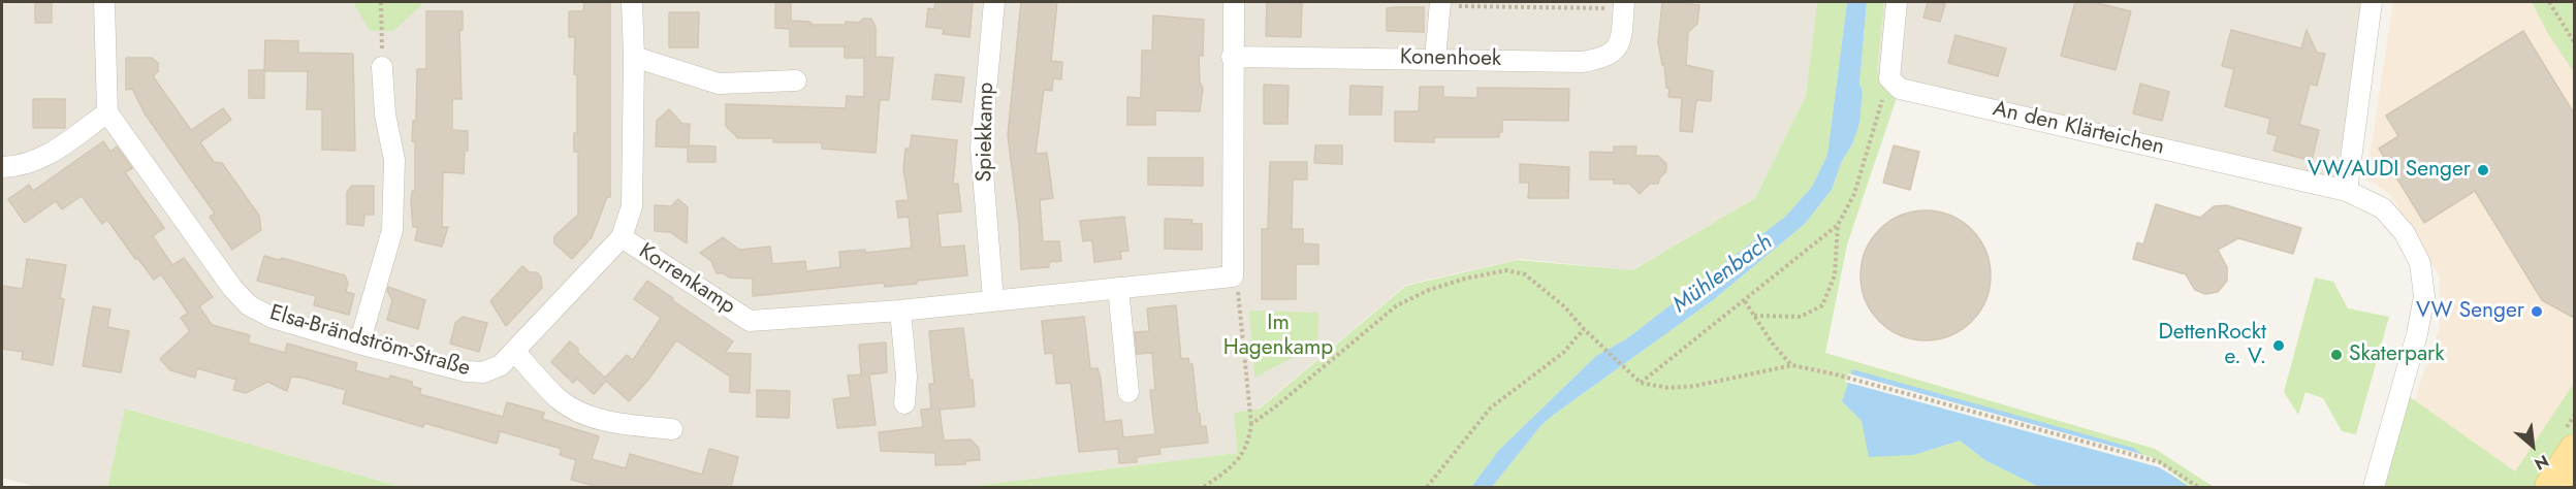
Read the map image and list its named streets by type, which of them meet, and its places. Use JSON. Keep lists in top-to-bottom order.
{
  "streets": {
    "street": [
      "Konenhoek",
      "An den Klärteichen",
      "Spiekkamp",
      "Korrenkamp",
      "Elsa-Brändström-Straße"
    ]
  },
  "crossings": [
    ["Spiekkamp", "Korrenkamp"],
    ["Korrenkamp", "Elsa-Brändström-Straße"]
  ],
  "water": ["Mühlenbach"],
  "parks": ["Im Hagenkamp"],
  "places": [
    "VW/AUDI Senger",
    "VW Senger",
    "DettenRockt e. V.",
    "Skaterpark"
  ],
  "north": "bottom right"
}
